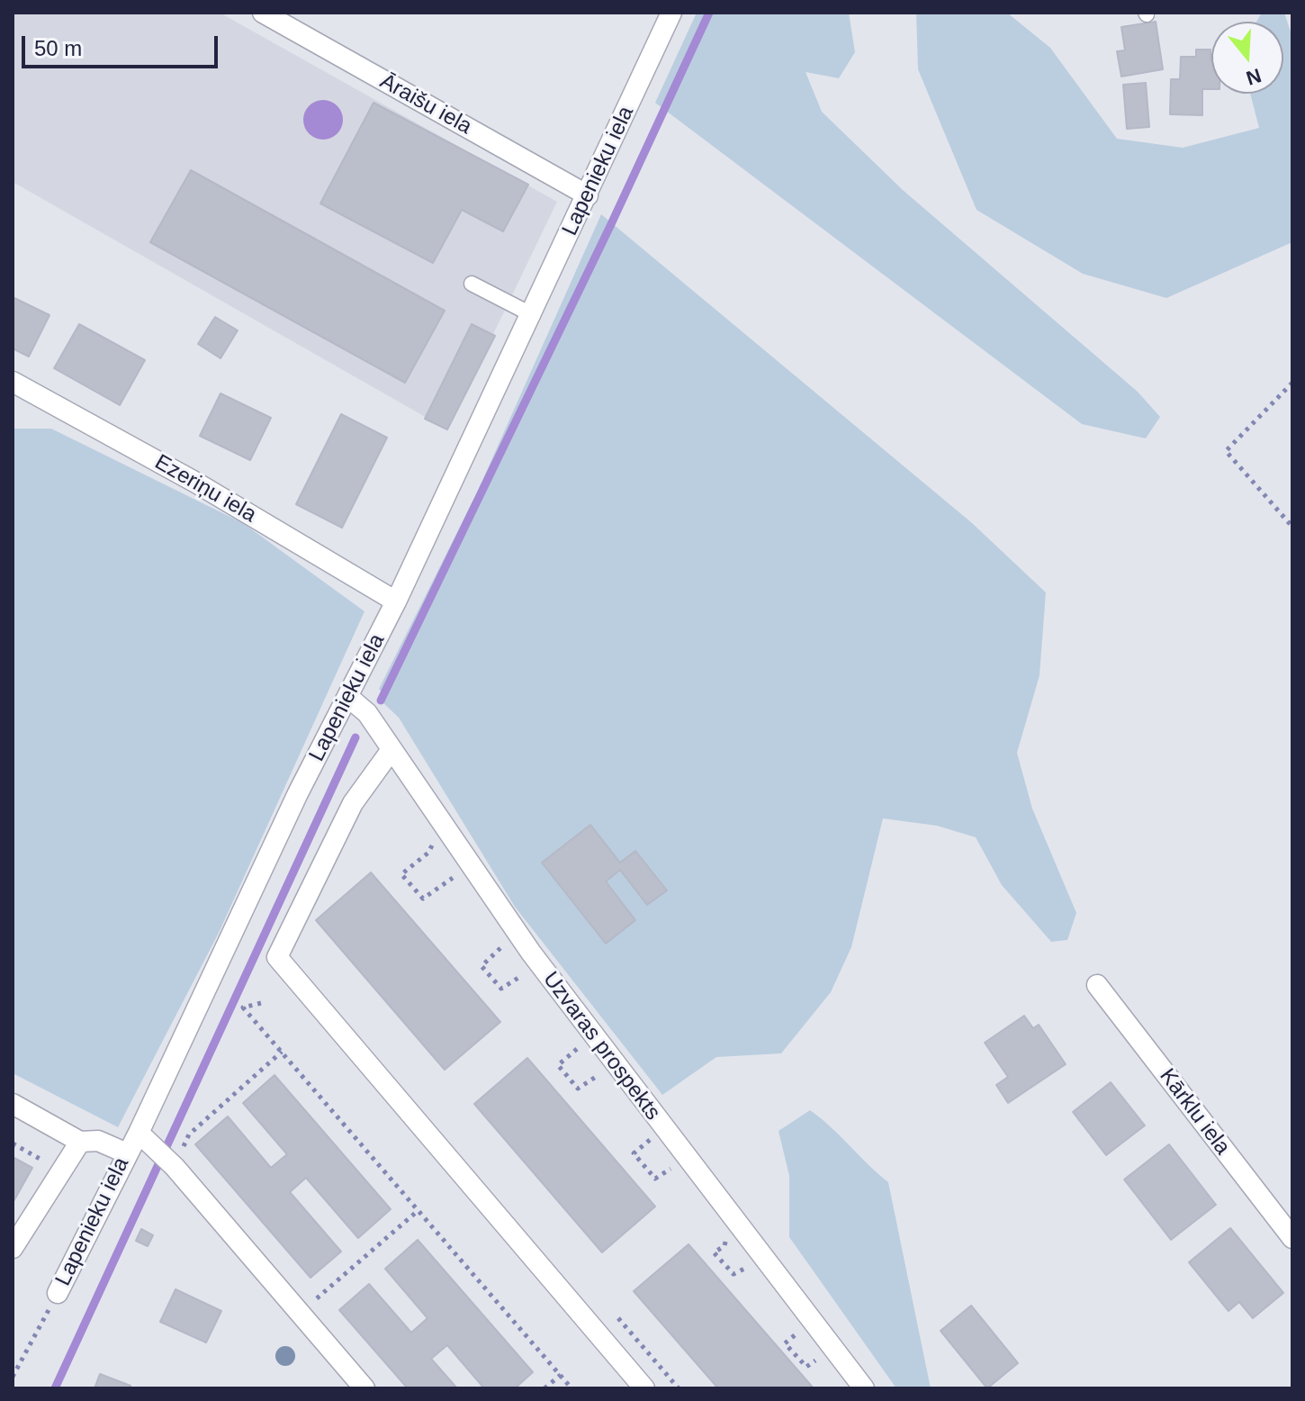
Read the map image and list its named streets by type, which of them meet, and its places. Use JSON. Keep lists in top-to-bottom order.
{
  "streets": {
    "street": [
      "Āraišu iela",
      "Lapenieku iela",
      "Ezeriņu iela",
      "Uzvaras prospekts",
      "Kārklu iela"
    ]
  },
  "crossings": [
    ["Āraišu iela", "Lapenieku iela"],
    ["Lapenieku iela", "Ezeriņu iela"],
    ["Lapenieku iela", "Uzvaras prospekts"]
  ],
  "scale_bar": "50 m",
  "north": "bottom"
}
